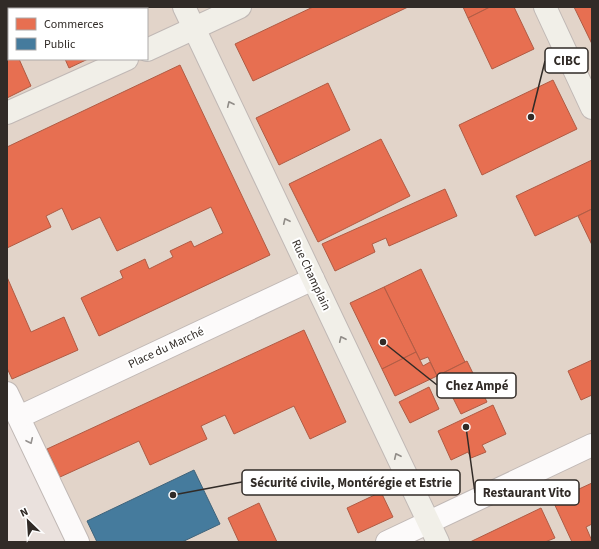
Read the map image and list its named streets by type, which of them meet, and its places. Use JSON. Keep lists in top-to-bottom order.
{
  "streets": {
    "street": ["Rue Champlain", "Place du Marché"]
  },
  "crossings": [
    ["Rue Champlain", "Place du Marché"]
  ],
  "one_way": ["Rue Champlain"],
  "places": [
    "CIBC",
    "Chez Ampé",
    "Restaurant Vito",
    "Sécurité civile, Montérégie et Estrie"
  ],
  "legend": ["Commerces", "Public"],
  "north": "top left"
}
